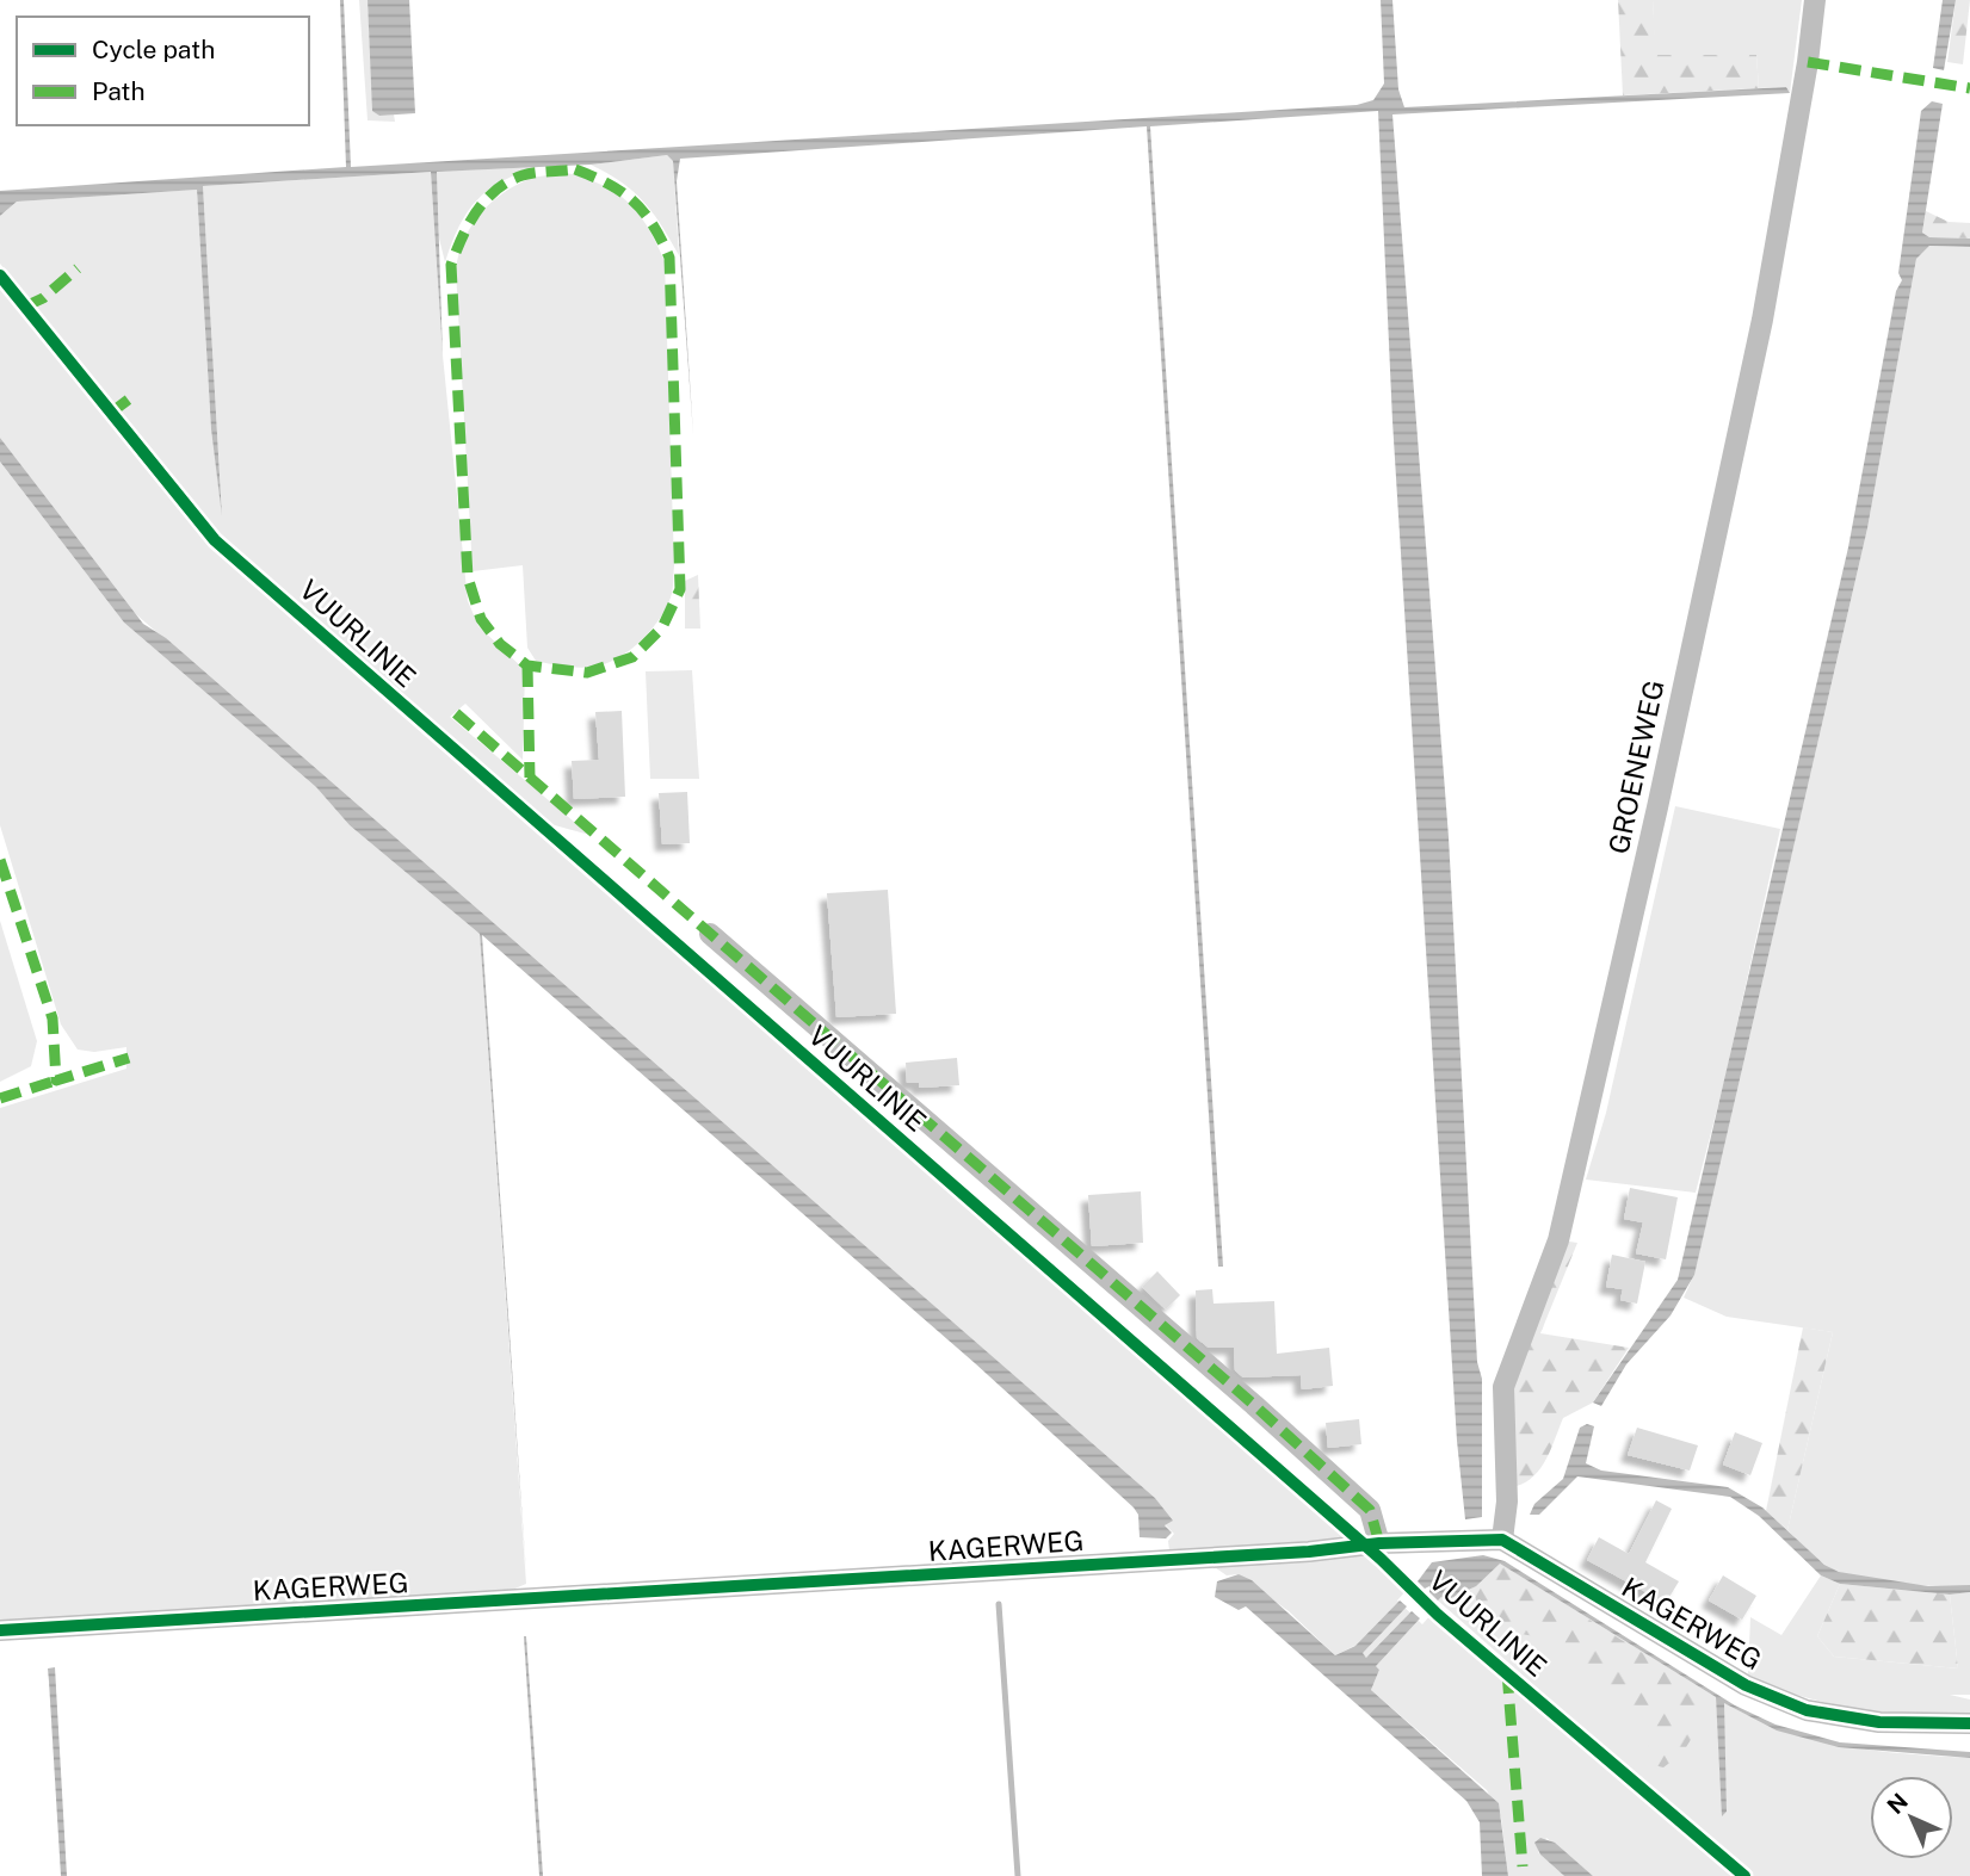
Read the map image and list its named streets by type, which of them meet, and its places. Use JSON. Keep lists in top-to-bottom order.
{
  "streets": {
    "street": ["GROENEWEG", "KAGERWEG"],
    "cycle path": ["VUURLINIE"]
  },
  "crossings": [
    ["GROENEWEG", "KAGERWEG"]
  ],
  "legend": ["Cycle path", "Path"],
  "north": "top left"
}
